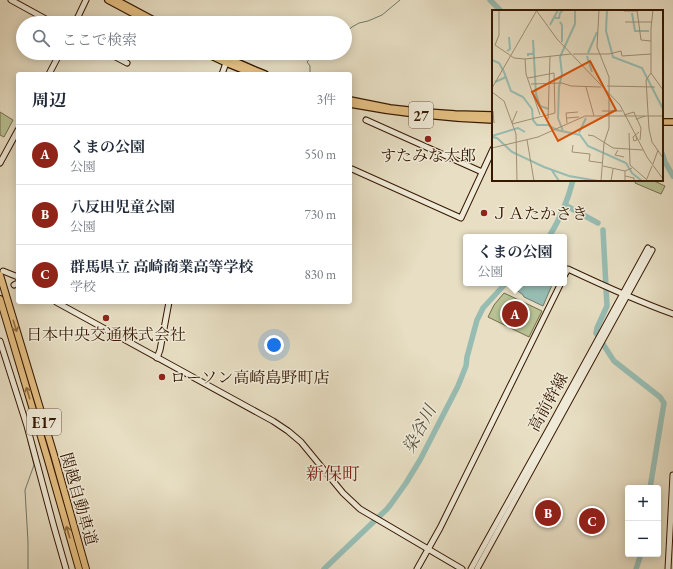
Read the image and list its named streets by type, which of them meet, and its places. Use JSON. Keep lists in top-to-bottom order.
{
  "streets": {
    "highway": ["E17", "関越自動車道"],
    "main road": ["27"],
    "street": ["高前幹線"]
  },
  "districts": ["新保町"],
  "water": ["染谷川"],
  "places": [
    "すたみな太郎",
    "ＪＡたかさき",
    "日本中央交通株式会社",
    "ローソン高崎島野町店"
  ],
  "page": {
    "search": "ここで検索",
    "heading": ["周辺", "3件"],
    "list": [
      {
        "mark": "A",
        "name": "くまの公園",
        "note": "公園",
        "value": "550 m"
      },
      {
        "mark": "B",
        "name": "八反田児童公園",
        "note": "公園",
        "value": "730 m"
      },
      {
        "mark": "C",
        "name": "群馬県立 高崎商業高等学校",
        "note": "学校",
        "value": "830 m"
      }
    ],
    "popup": ["くまの公園", "公園"],
    "pins": ["A", "B", "C"],
    "map_buttons": ["+", "−"]
  }
}
